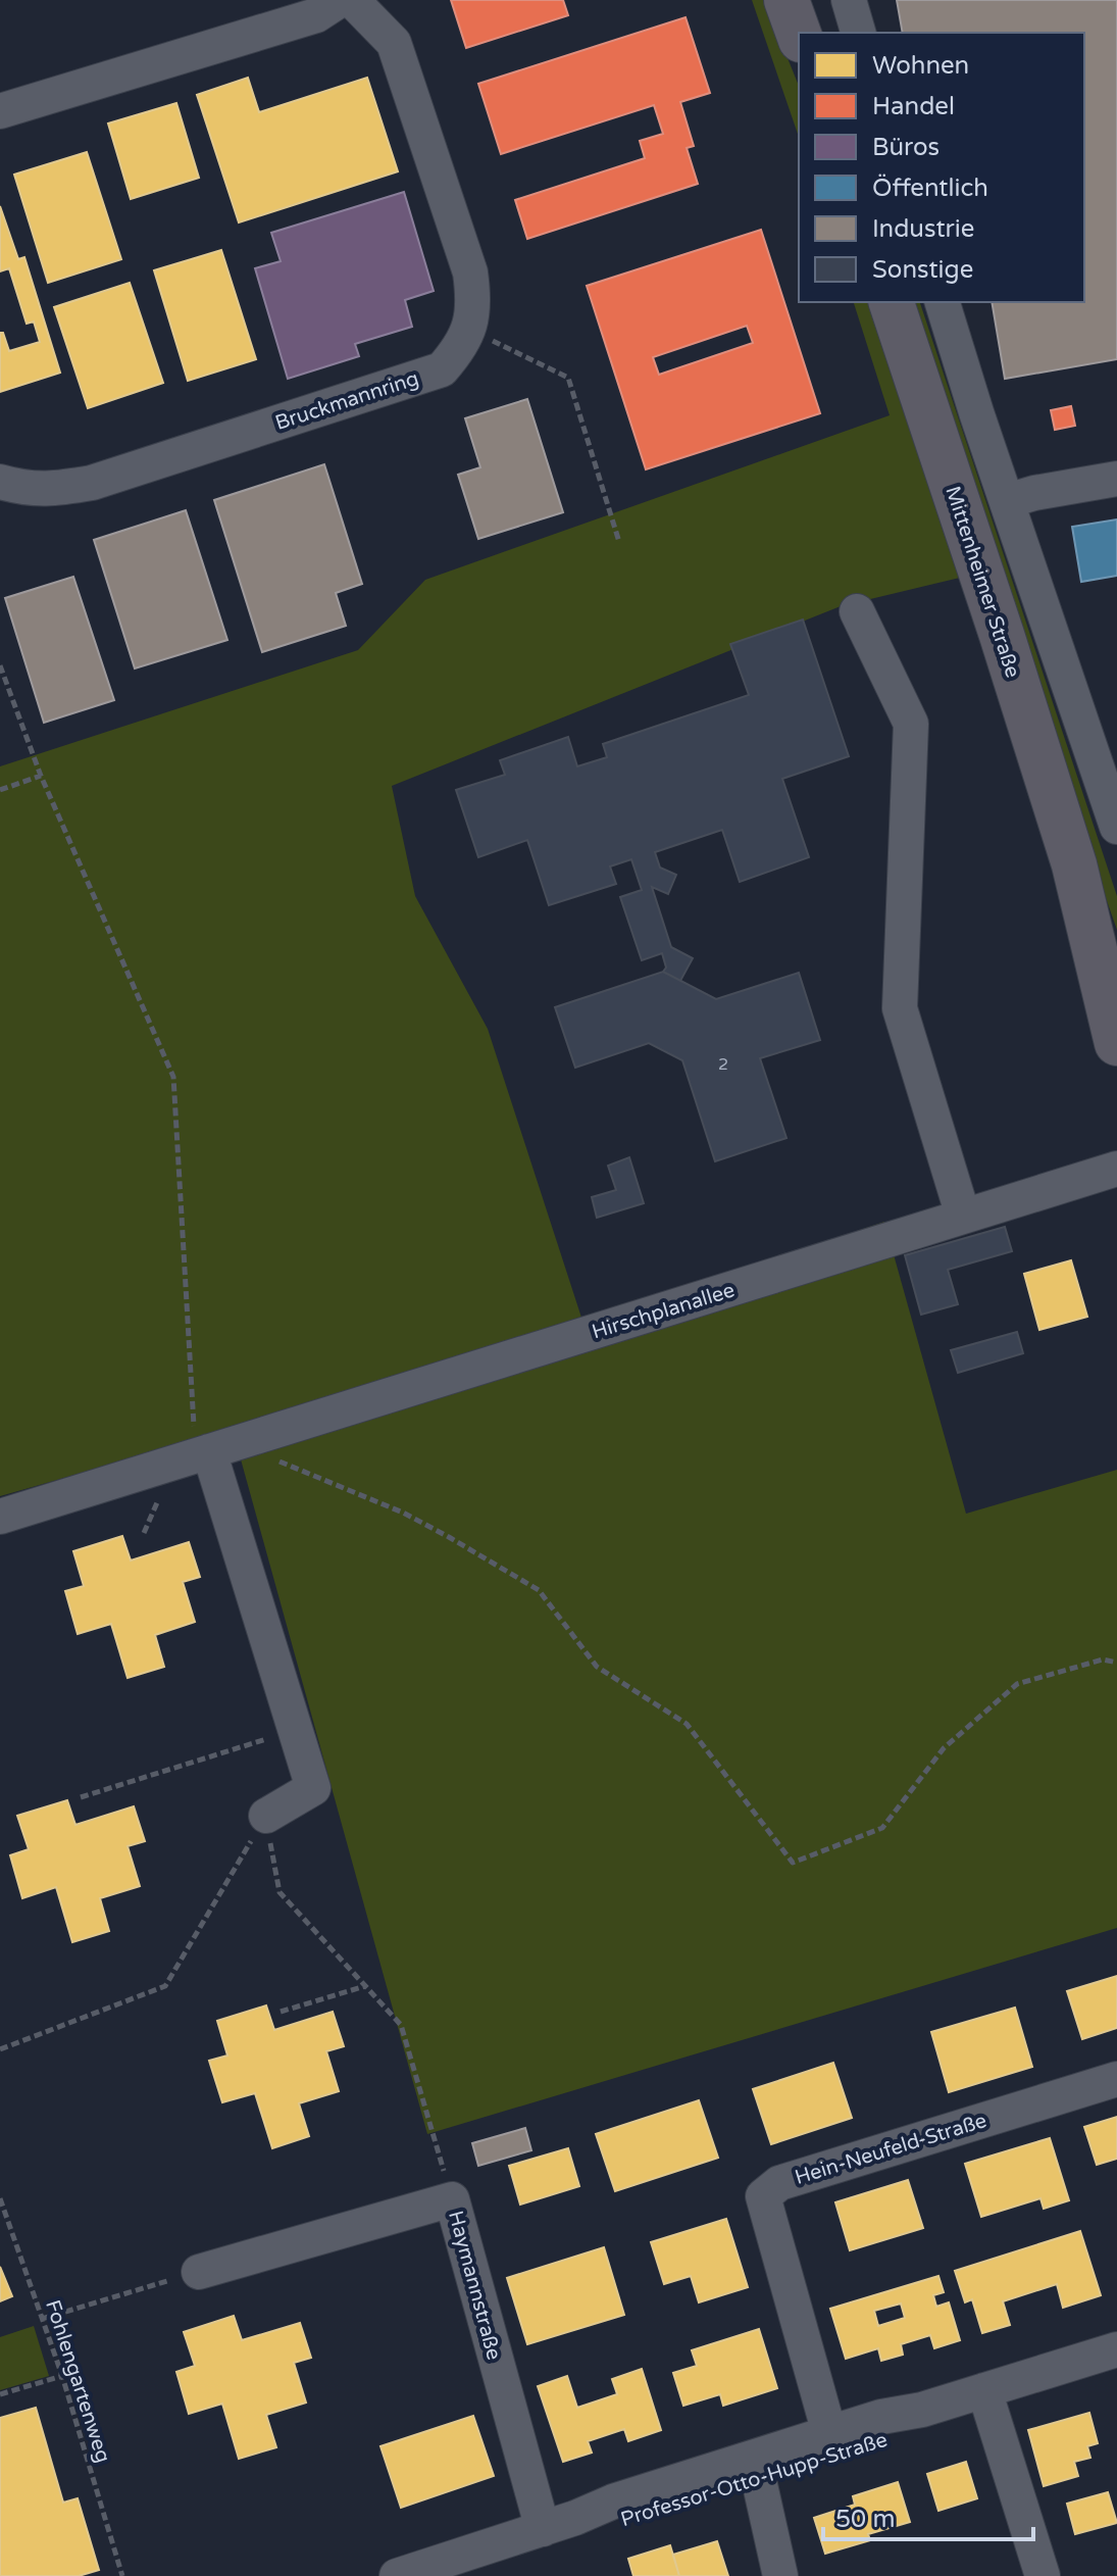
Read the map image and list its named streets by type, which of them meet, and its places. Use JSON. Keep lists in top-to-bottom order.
{
  "streets": {
    "main road": ["Mittenheimer Straße"],
    "street": [
      "Bruckmannring",
      "Hirschplanallee",
      "Hein-Neufeld-Straße",
      "Haymannstraße",
      "Professor-Otto-Hupp-Straße"
    ],
    "path": ["Fohlengartenweg"]
  },
  "crossings": [
    ["Hein-Neufeld-Straße", "Professor-Otto-Hupp-Straße"],
    ["Haymannstraße", "Professor-Otto-Hupp-Straße"]
  ],
  "house_numbers": ["2"],
  "legend": [
    "Wohnen",
    "Handel",
    "Büros",
    "Öffentlich",
    "Industrie",
    "Sonstige"
  ],
  "scale_bar": "50 m"
}
